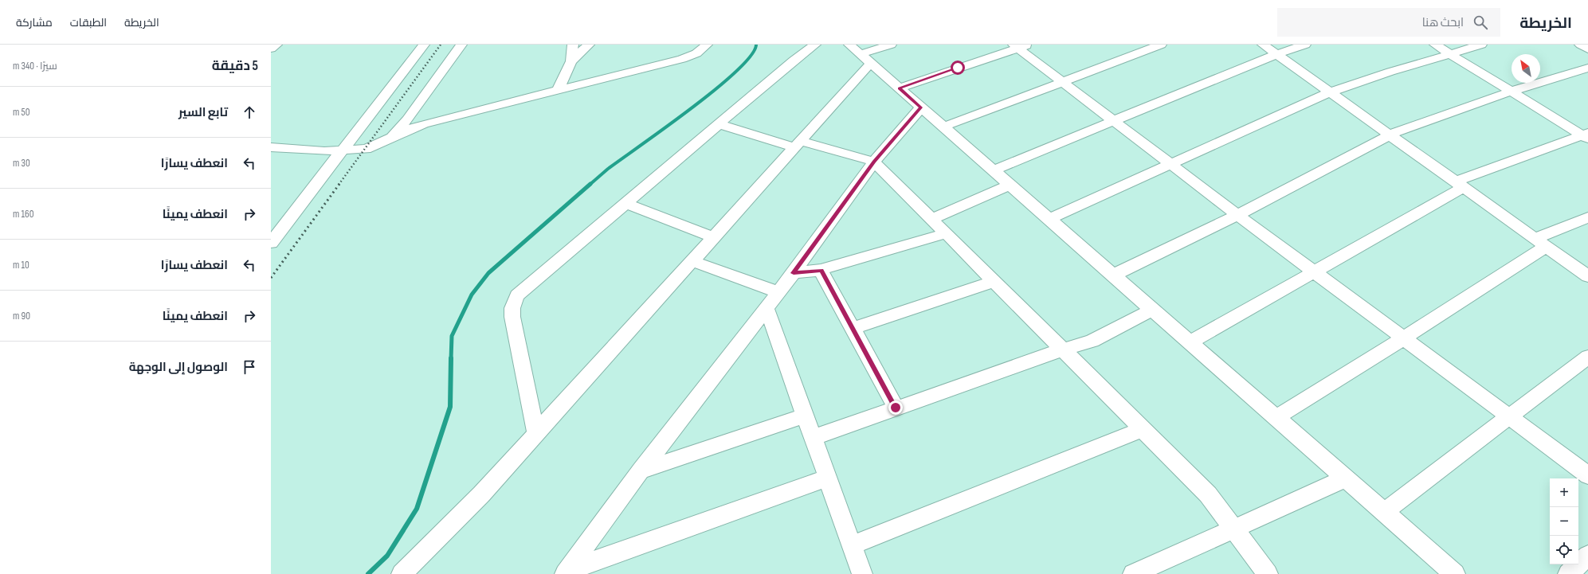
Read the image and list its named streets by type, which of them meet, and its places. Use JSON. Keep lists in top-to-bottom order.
{
  "north": "top left",
  "page": {
    "header": "الخريطة",
    "search": "ابحث هنا",
    "nav": ["الخريطة", "الطبقات", "مشاركة"],
    "heading": ["5 دقيقة", "سيرًا · 340 m"],
    "list": [
      ["تابع السير", "50 m"],
      ["انعطف يسارًا", "30 m"],
      ["انعطف يمينًا", "160 m"],
      ["انعطف يسارًا", "10 m"],
      ["انعطف يمينًا", "90 m"],
      "الوصول إلى الوجهة"
    ],
    "map_buttons": ["+", "−"]
  }
}
